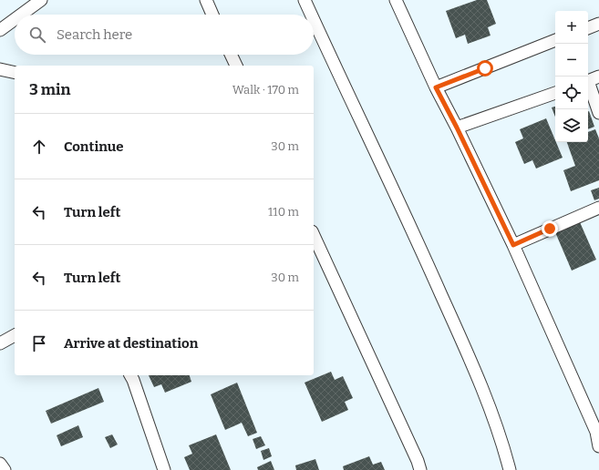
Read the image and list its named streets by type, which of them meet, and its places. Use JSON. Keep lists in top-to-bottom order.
{
  "page": {
    "map_buttons": ["+", "−"],
    "search": "Search here",
    "heading": ["3 min", "Walk · 170 m"],
    "list": [
      ["Continue", "30 m"],
      ["Turn left", "110 m"],
      ["Turn left", "30 m"],
      "Arrive at destination"
    ]
  }
}
